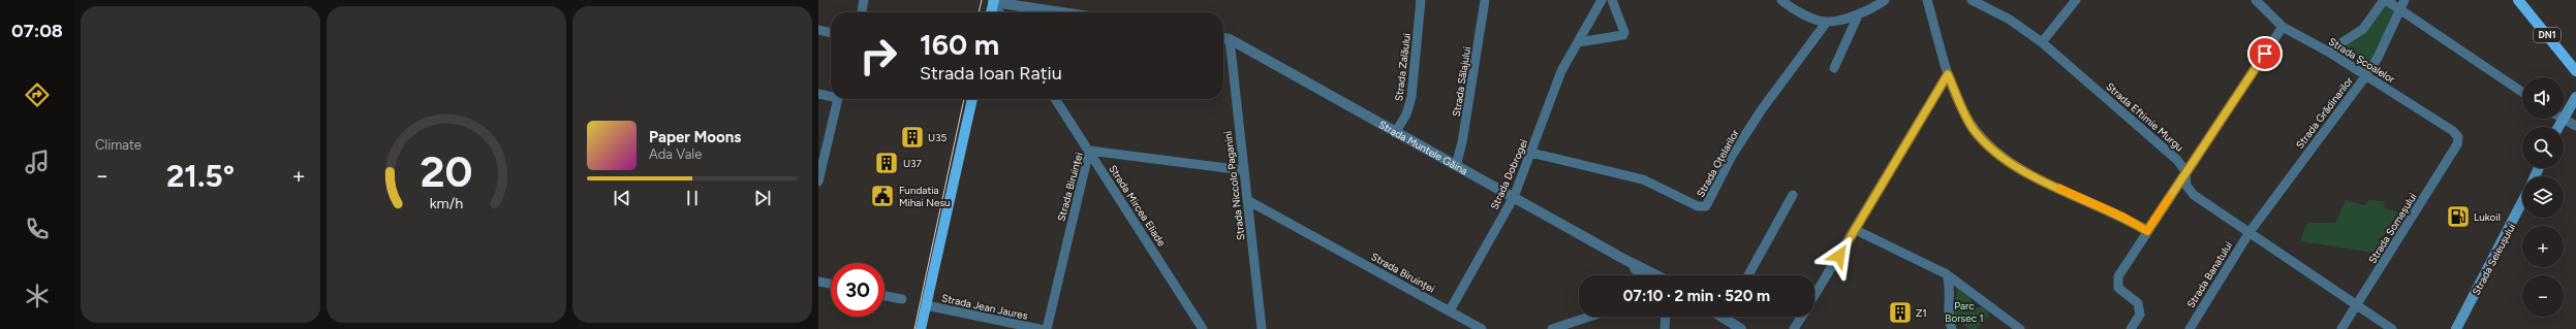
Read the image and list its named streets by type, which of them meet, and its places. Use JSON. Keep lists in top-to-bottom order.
{
  "streets": {
    "main road": ["DN1", "Strada Seleușului"],
    "street": [
      "Strada Școalelor",
      "Strada Zalăului",
      "Strada Sălajului",
      "Strada Grădinarilor",
      "Strada Eftimie Murgu",
      "Strada Muntele Găina",
      "Strada Oțelarilor",
      "Strada Dobrogei",
      "Strada Niccolo Paganini",
      "Strada Biruinței",
      "Strada Mircea Eliade",
      "Strada Someșului",
      "Strada Banatului",
      "Strada Jean Jaures"
    ]
  },
  "crossings": [
    ["Strada Școalelor", "Strada Grădinarilor"],
    ["Strada Școalelor", "Strada Someșului"],
    ["Strada Zalăului", "Strada Muntele Găina"],
    ["Strada Sălajului", "Strada Muntele Găina"],
    ["Strada Grădinarilor", "Strada Banatului"],
    ["Strada Muntele Găina", "Strada Dobrogei"],
    ["Strada Muntele Găina", "Strada Niccolo Paganini"],
    ["Strada Oțelarilor", "Strada Dobrogei"],
    ["Strada Dobrogei", "Strada Biruinței"],
    ["Strada Niccolo Paganini", "Strada Biruinței"],
    ["Strada Biruinței", "Strada Mircea Eliade"]
  ],
  "parks": ["Parc Borsec 1"],
  "places": {
    "building": ["U35", "U37", "Z1"],
    "public building": ["Fundatia Mihai Nesu"],
    "fuel station": ["Lukoil"]
  },
  "page": {
    "tabs": "07:08",
    "tile": "Climate",
    "turn": ["160 m", "Strada Ioan Rațiu"],
    "map_buttons": ["+", "−"],
    "song": ["Paper Moons", "Ada Vale"],
    "heat": ["−", "21.5°", "+"],
    "limit": "30",
    "trip": "07:10 · 2 min · 520 m",
    "gauge": ["20", "km/h"]
  }
}
